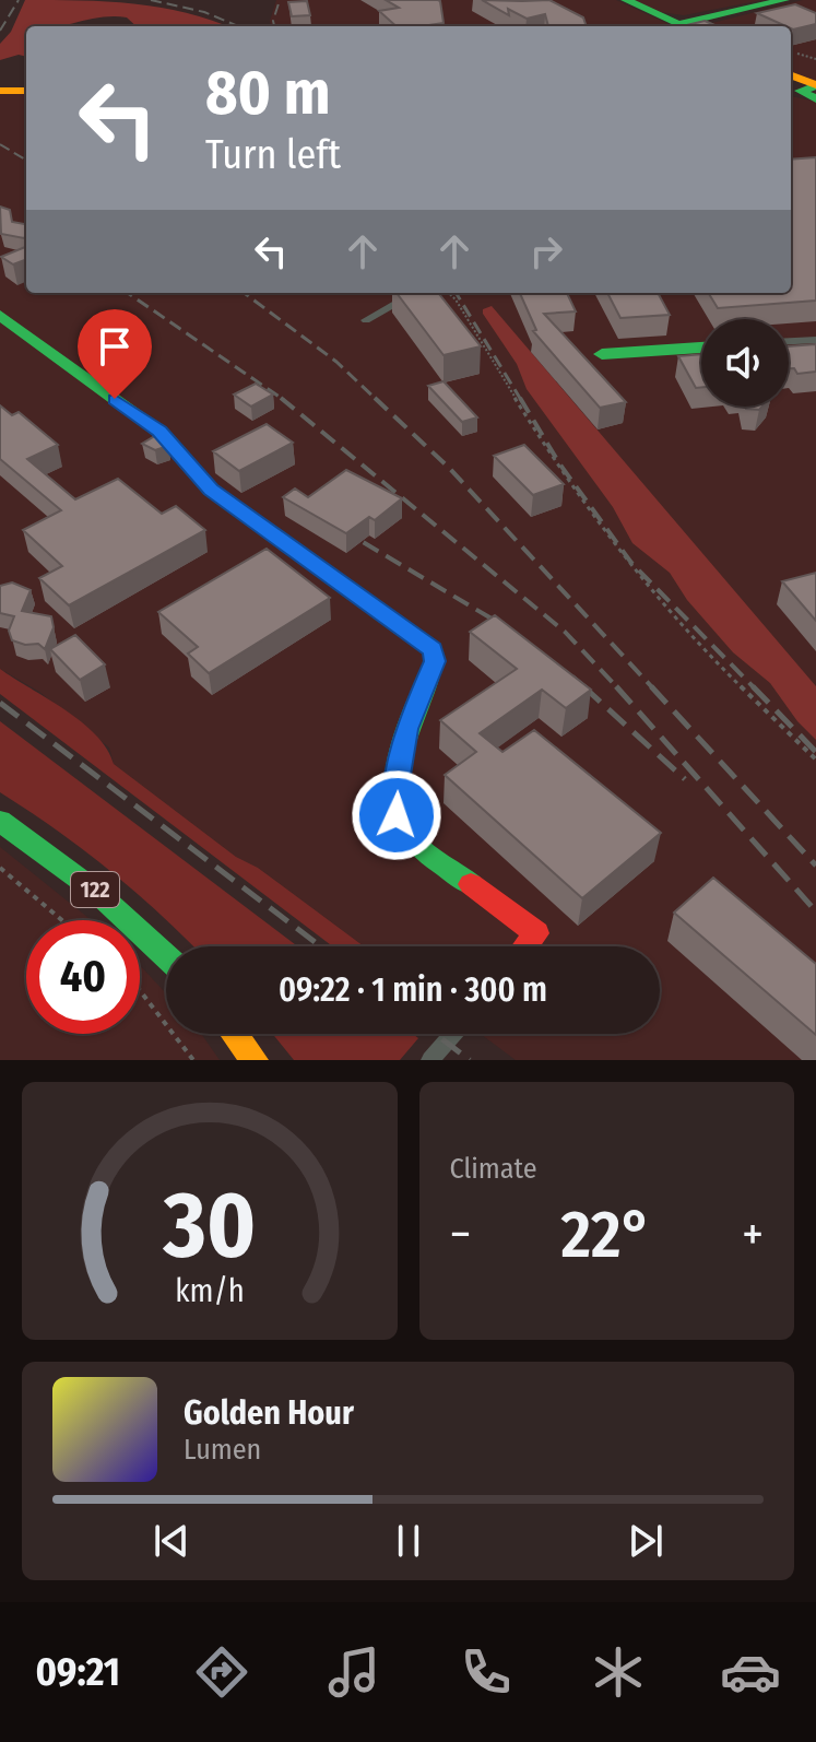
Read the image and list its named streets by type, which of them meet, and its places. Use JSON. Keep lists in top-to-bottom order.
{
  "streets": {
    "street": ["122"]
  },
  "page": {
    "turn": ["80 m", "Turn left"],
    "limit": "40",
    "trip": "09:22 · 1 min · 300 m",
    "tile": "Climate",
    "heat": ["−", "22°", "+"],
    "song": ["Golden Hour", "Lumen"],
    "tabs": "09:21",
    "gauge": ["30", "km/h"]
  }
}
